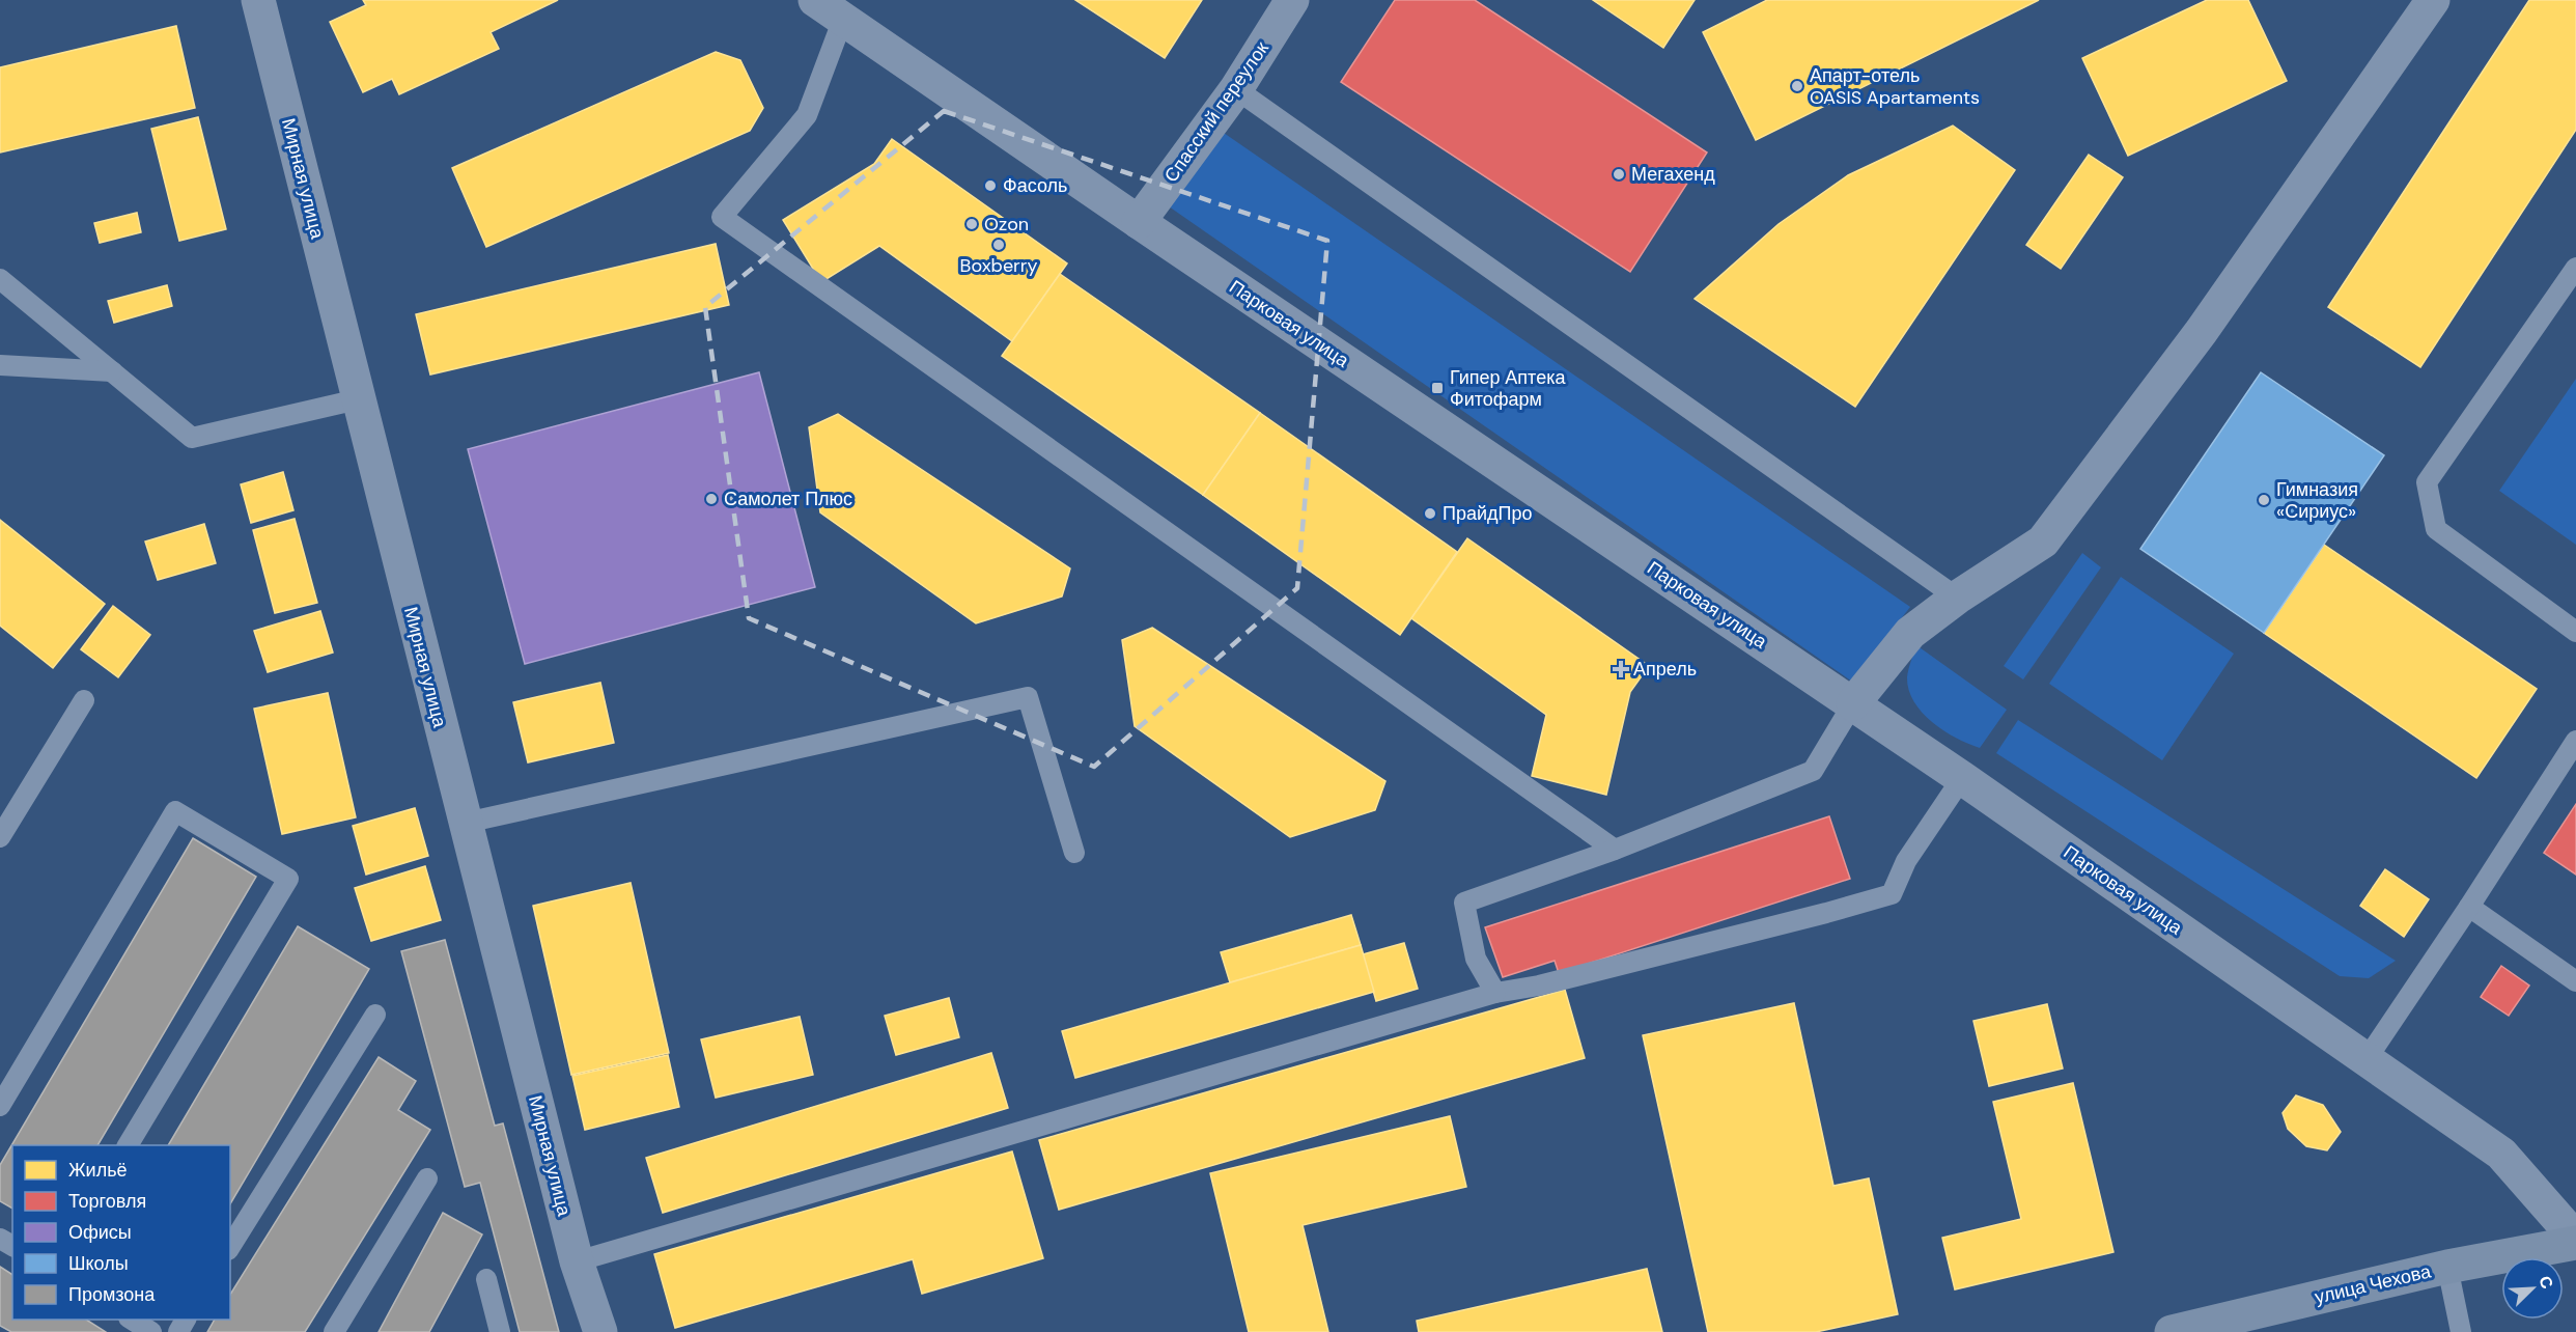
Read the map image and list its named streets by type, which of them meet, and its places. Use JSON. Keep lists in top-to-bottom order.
{
  "streets": {
    "main road": ["улица Чехова"],
    "street": ["Спасский переулок", "Мирная улица", "Парковая улица"]
  },
  "crossings": [
    ["Спасский переулок", "Парковая улица"],
    ["Парковая улица", "улица Чехова"]
  ],
  "places": {
    "other": [
      "Апарт-отель OASIS Apartaments",
      "Мегахенд",
      "Фасоль",
      "Ozon",
      "Boxberry",
      "Самолет Плюс",
      "Гимназия «Сириус»",
      "ПрайдПро"
    ],
    "transit": ["Гипер Аптека Фитофарм"],
    "health": ["Апрель"]
  },
  "legend": [
    "Жильё",
    "Торговля",
    "Офисы",
    "Школы",
    "Промзона"
  ],
  "north": "top right"
}
